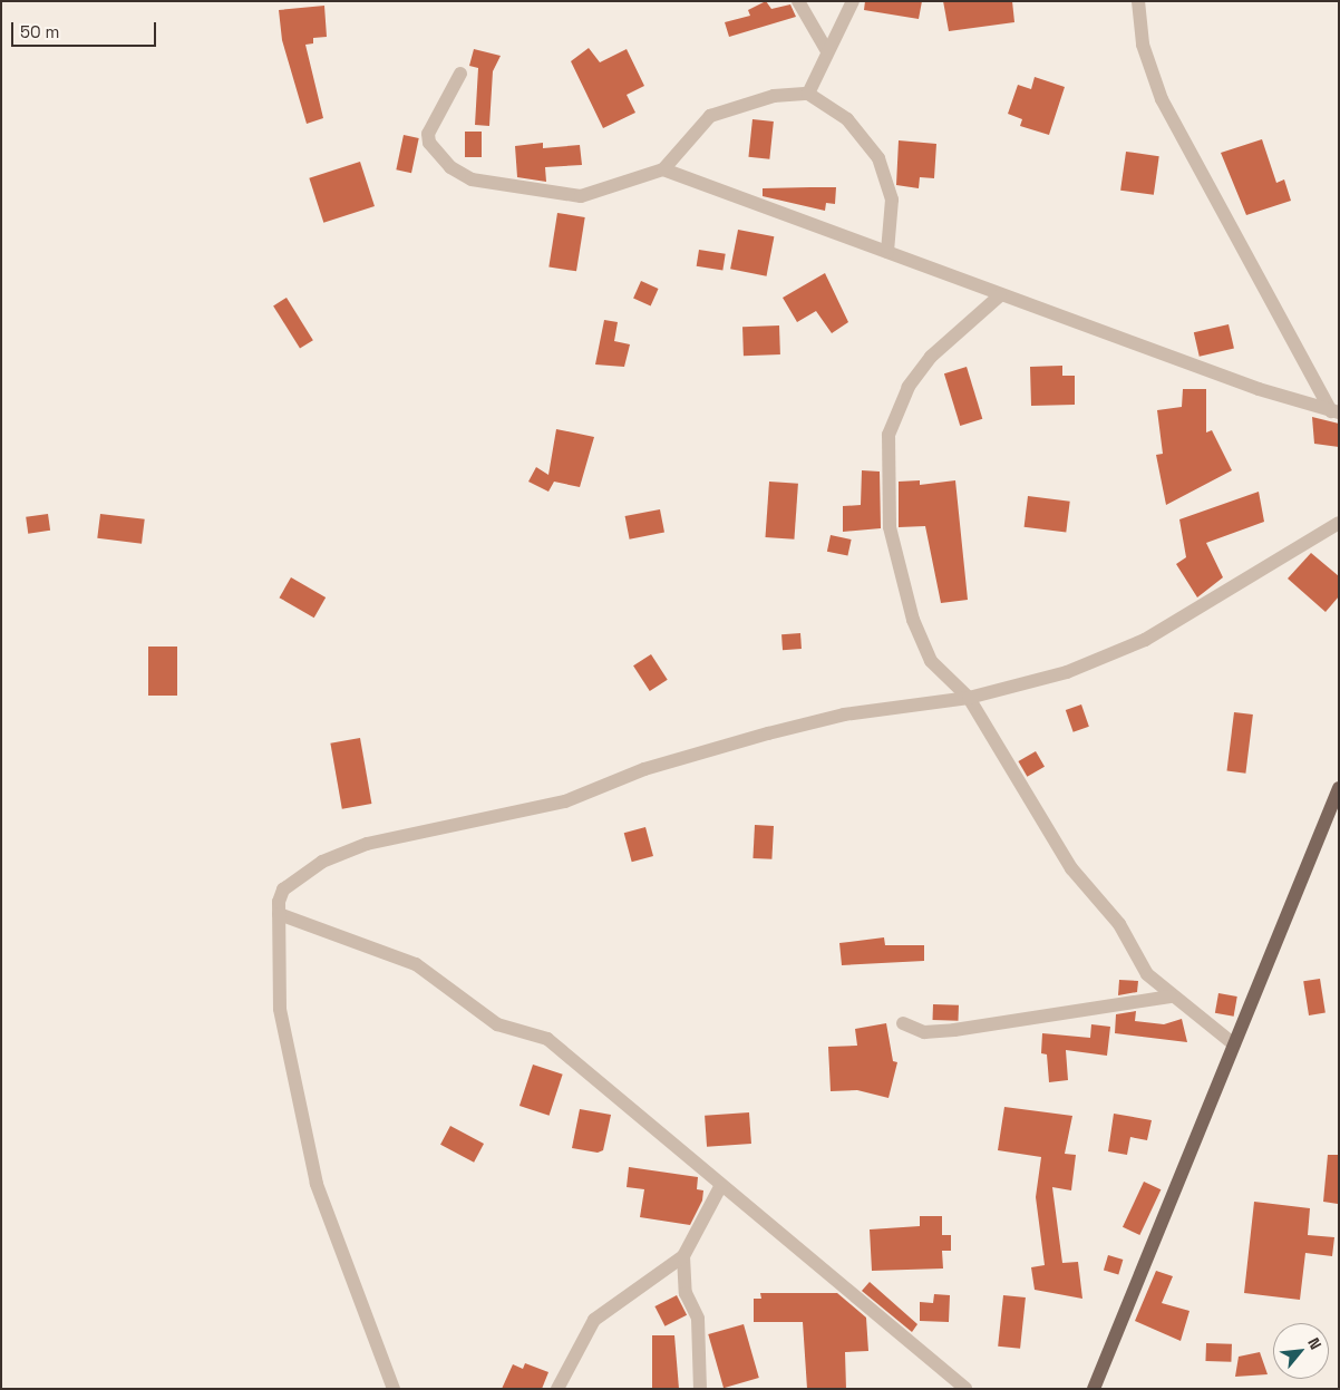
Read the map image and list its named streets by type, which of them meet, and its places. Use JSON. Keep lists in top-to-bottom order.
{
  "scale_bar": "50 m",
  "north": "top right"
}
